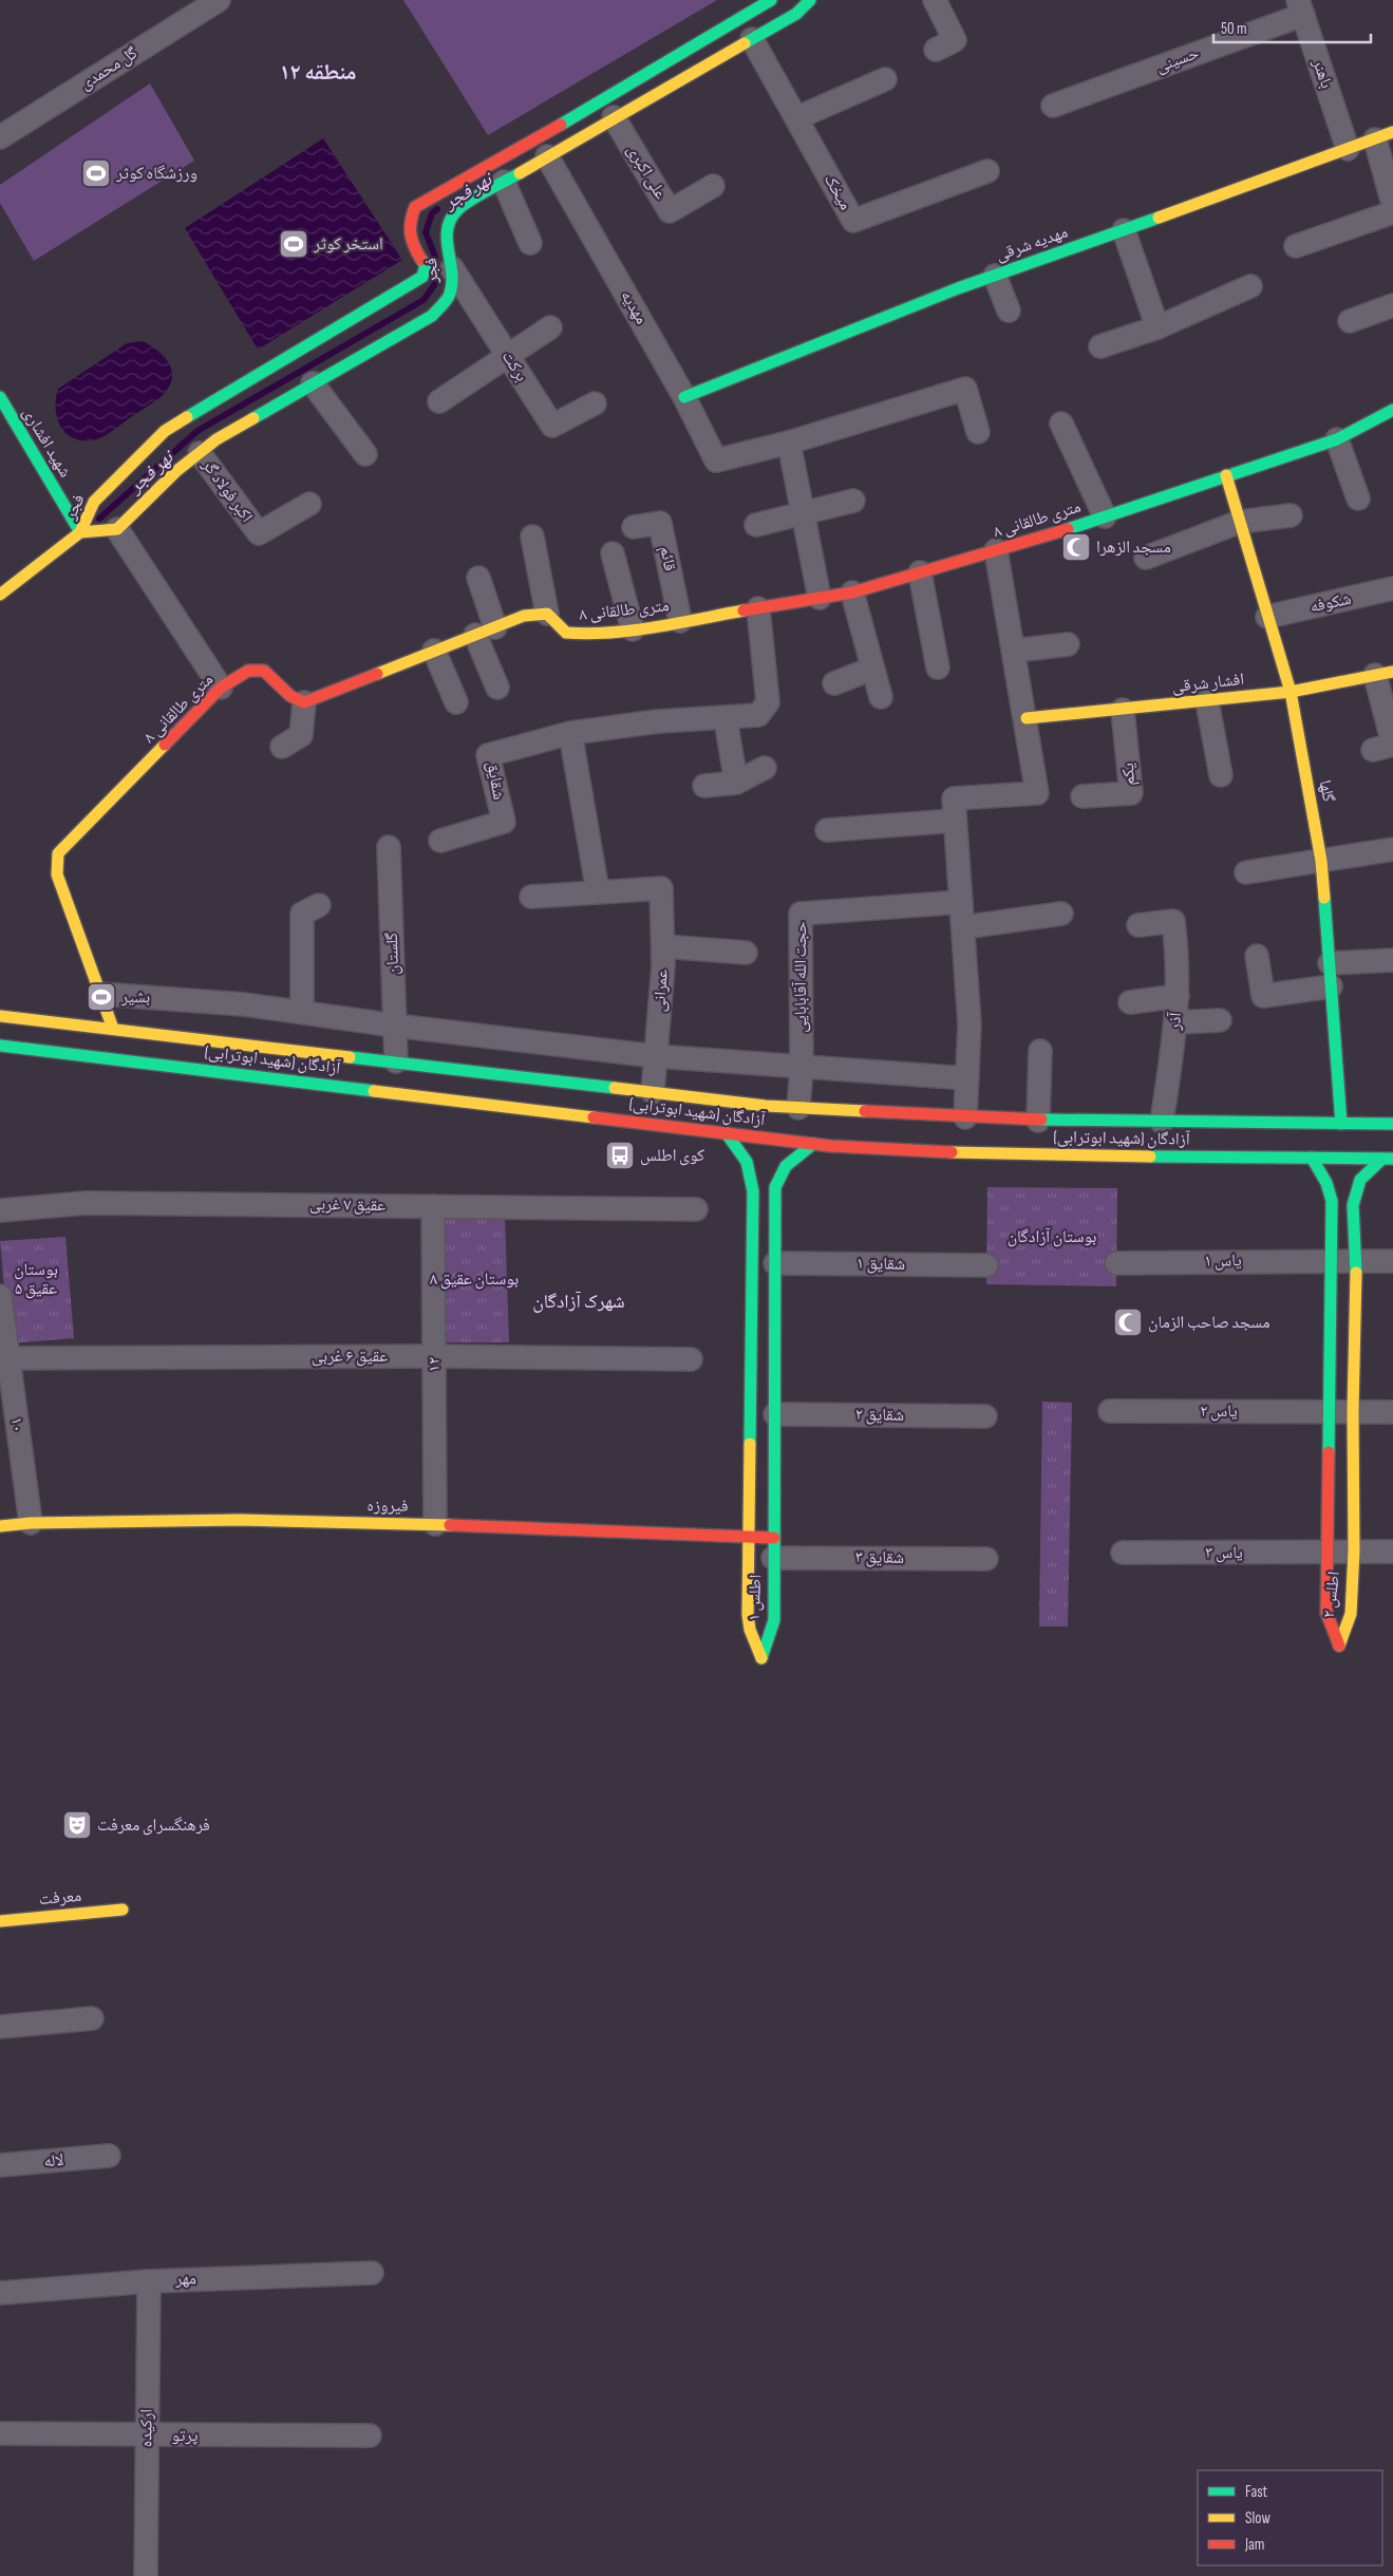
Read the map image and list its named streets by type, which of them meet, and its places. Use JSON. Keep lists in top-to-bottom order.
{
  "streets": {
    "street": [
      "حسینی",
      "گل محمدی",
      "باهنر",
      "علی اکبری",
      "میخک",
      "مهدیه شرقی",
      "فجر",
      "مهدیه",
      "برکت",
      "شهید افشاری",
      "اکبر فولاد گر",
      "۸ متری طالقانی",
      "قائم",
      "شکوفه",
      "افشار شرقی",
      "یکم",
      "شقایق",
      "گلها",
      "گلستان",
      "حجت الله آقابابایی",
      "عمرانی",
      "آذر",
      "آزادگان (شهید ابوترابی)",
      "عقیق ۷ غربی",
      "یاس ۱",
      "شقایق ۱",
      "عقیق ۶ غربی",
      "۱۲",
      "یاس ۲",
      "شقایق ۲",
      "۱۰",
      "فیروزه",
      "یاس ۳",
      "شقایق ۳",
      "اطلس ۲",
      "اطلس ۱",
      "معرفت",
      "لاله",
      "مهر",
      "ارکیده",
      "پرتو"
    ]
  },
  "crossings": [
    ["حسینی", "باهنر"],
    ["باهنر", "مهدیه شرقی"],
    ["علی اکبری", "فجر"],
    ["میخک", "فجر"],
    ["مهدیه شرقی", "مهدیه"],
    ["فجر", "مهدیه"],
    ["فجر", "برکت"],
    ["فجر", "شهید افشاری"],
    ["فجر", "اکبر فولاد گر"],
    ["۸ متری طالقانی", "قائم"],
    ["۸ متری طالقانی", "گلها"],
    ["۸ متری طالقانی", "آزادگان (شهید ابوترابی)"],
    ["شکوفه", "گلها"],
    ["افشار شرقی", "یکم"],
    ["افشار شرقی", "گلها"],
    ["گلها", "آزادگان (شهید ابوترابی)"],
    ["گلستان", "آزادگان (شهید ابوترابی)"],
    ["حجت الله آقابابایی", "آزادگان (شهید ابوترابی)"],
    ["عمرانی", "آزادگان (شهید ابوترابی)"],
    ["آذر", "آزادگان (شهید ابوترابی)"],
    ["آزادگان (شهید ابوترابی)", "اطلس ۲"],
    ["آزادگان (شهید ابوترابی)", "اطلس ۱"],
    ["عقیق ۷ غربی", "۱۲"],
    ["یاس ۱", "اطلس ۲"],
    ["شقایق ۱", "اطلس ۱"],
    ["عقیق ۶ غربی", "۱۲"],
    ["عقیق ۶ غربی", "۱۰"],
    ["۱۲", "فیروزه"],
    ["یاس ۲", "اطلس ۲"],
    ["شقایق ۲", "اطلس ۱"],
    ["۱۰", "فیروزه"],
    ["فیروزه", "شقایق ۳"],
    ["فیروزه", "اطلس ۱"],
    ["یاس ۳", "اطلس ۲"],
    ["شقایق ۳", "اطلس ۱"],
    ["مهر", "ارکیده"],
    ["ارکیده", "پرتو"]
  ],
  "districts": ["منطقه ۱۲", "شهرک آزادگان"],
  "water": ["نهر فجر"],
  "parks": ["بوستان آزادگان", "بوستان عقیق ۵", "بوستان عقیق ۸"],
  "places": {
    "sports": ["ورزشگاه کوثر", "استخر کوثر", "بشیر"],
    "mosque": ["مسجد الزهرا", "مسجد صاحب الزمان"],
    "bus stop": ["کوی اطلس"],
    "theatre": ["فرهنگسرای معرفت"]
  },
  "legend": ["Fast", "Slow", "Jam"],
  "scale_bar": "50 m"
}
